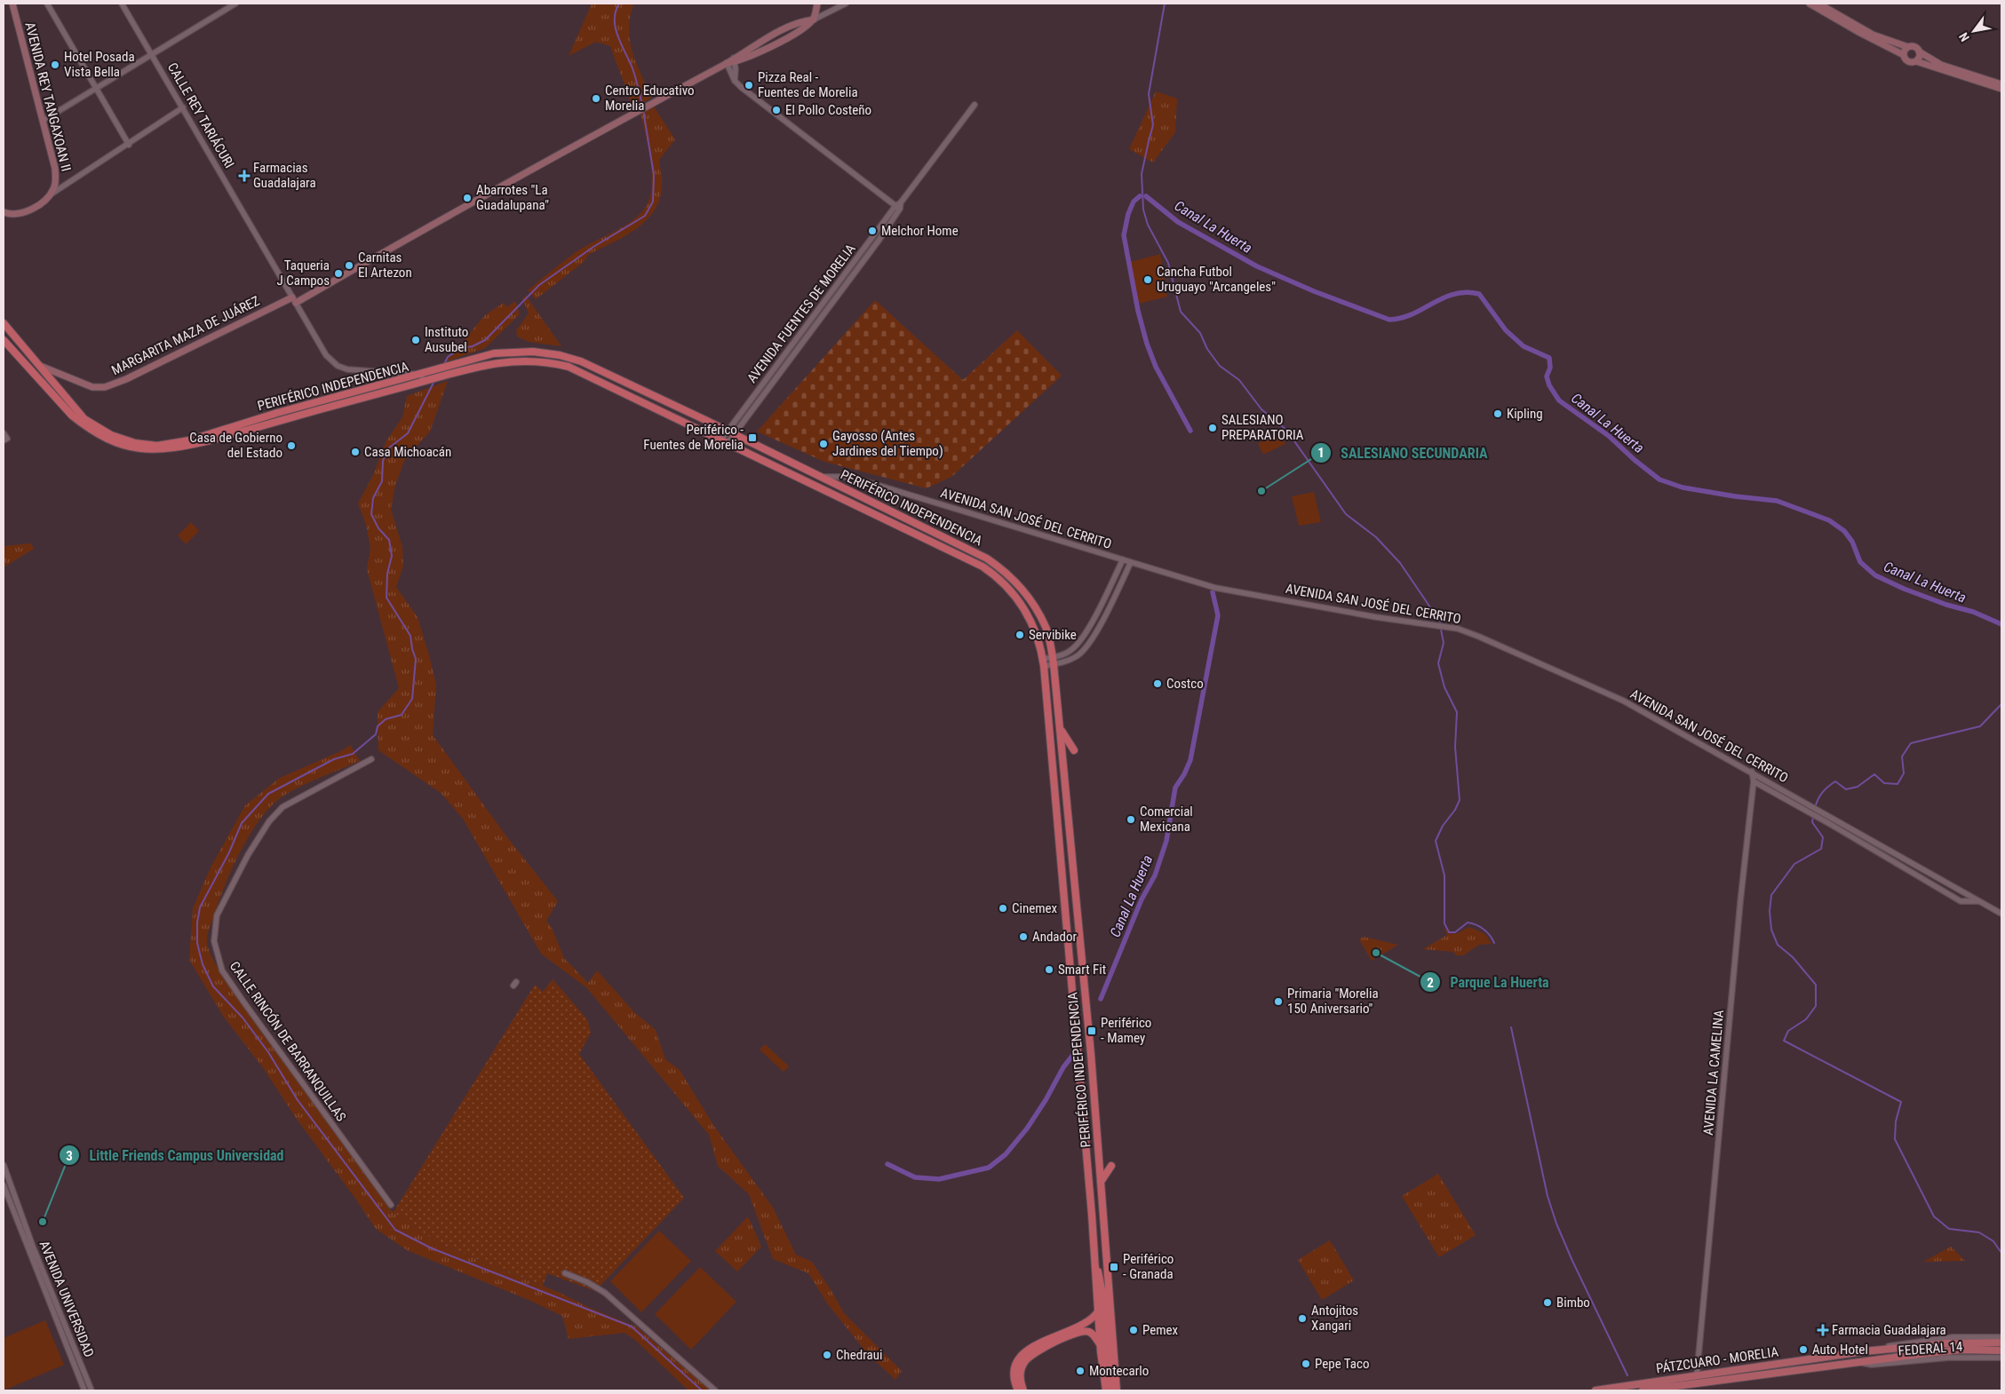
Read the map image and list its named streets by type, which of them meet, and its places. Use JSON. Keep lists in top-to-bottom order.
{
  "streets": {
    "highway": ["PERIFÉRICO INDEPENDENCIA"],
    "main road": ["AVENIDA REY TANGAXOAN II", "MARGARITA MAZA DE JUÁREZ", "PÁTZCUARO - MORELIA"],
    "street": [
      "CALLE REY TARIÁCURI",
      "AVENIDA FUENTES DE MORELIA",
      "AVENIDA SAN JOSÉ DEL CERRITO",
      "CALLE RINCÓN DE BARRANQUILLAS",
      "AVENIDA LA CAMELINA",
      "AVENIDA UNIVERSIDAD",
      "FEDERAL 14"
    ]
  },
  "crossings": [
    ["CALLE REY TARIÁCURI", "MARGARITA MAZA DE JUÁREZ"],
    ["CALLE REY TARIÁCURI", "PERIFÉRICO INDEPENDENCIA"],
    ["AVENIDA FUENTES DE MORELIA", "PERIFÉRICO INDEPENDENCIA"],
    ["MARGARITA MAZA DE JUÁREZ", "PERIFÉRICO INDEPENDENCIA"],
    ["PERIFÉRICO INDEPENDENCIA", "AVENIDA SAN JOSÉ DEL CERRITO"],
    ["AVENIDA SAN JOSÉ DEL CERRITO", "AVENIDA LA CAMELINA"],
    ["AVENIDA LA CAMELINA", "PÁTZCUARO - MORELIA"]
  ],
  "water": ["Canal La Huerta"],
  "places": {
    "other": [
      "Hotel Posada Vista Bella",
      "Pizza Real - Fuentes de Morelia",
      "Centro Educativo Morelia",
      "El Pollo Costeño",
      "Abarrotes \"La Guadalupana\"",
      "Melchor Home",
      "Carnitas El Artezon",
      "Taqueria J Campos",
      "Cancha Futbol Uruguayo \"Arcangeles\"",
      "Instituto Ausubel",
      "Kipling",
      "SALESIANO PREPARATORIA",
      "Gayosso (Antes Jardines del Tiempo)",
      "Casa de Gobierno del Estado",
      "Casa Michoacán",
      "SALESIANO SECUNDARIA",
      "Servibike",
      "Costco",
      "Comercial Mexicana",
      "Cinemex",
      "Andador",
      "Parque La Huerta",
      "Smart Fit",
      "Primaria \"Morelia 150 Aniversario\"",
      "Little Friends Campus Universidad",
      "Bimbo",
      "Antojitos Xangari",
      "Pemex",
      "Auto Hotel",
      "Chedraui",
      "Pepe Taco",
      "Montecarlo"
    ],
    "health": ["Farmacias Guadalajara", "Farmacia Guadalajara"],
    "transit": ["Periférico - Fuentes de Morelia", "Periférico - Mamey", "Periférico - Granada"]
  },
  "north": "bottom left"
}
